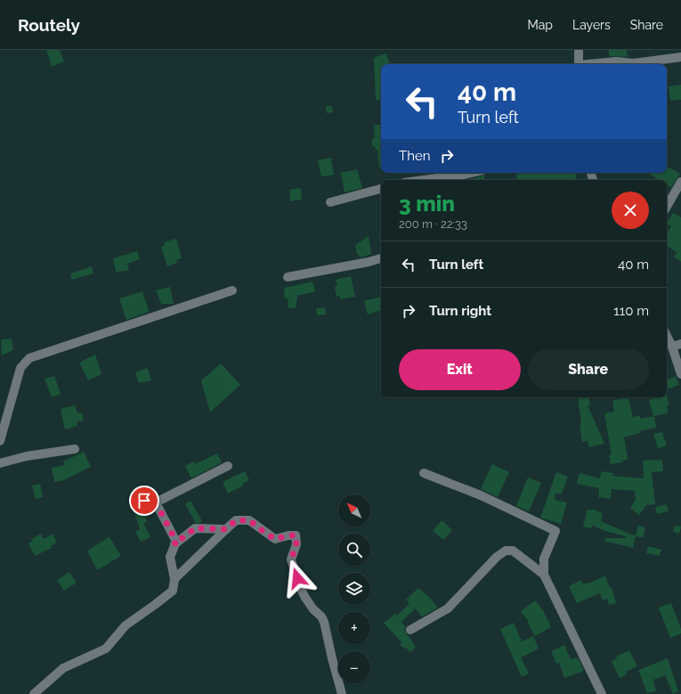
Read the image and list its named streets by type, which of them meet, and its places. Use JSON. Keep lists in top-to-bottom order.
{
  "north": "top left",
  "page": {
    "header": "Routely",
    "nav": ["Map", "Layers", "Share"],
    "turn": ["40 m", "Turn left"],
    "then": "Then",
    "heading": ["3 min", "200 m · 22:33"],
    "list": [
      {
        "name": "Turn left",
        "value": "40 m"
      },
      {
        "name": "Turn right",
        "value": "110 m"
      }
    ],
    "buttons": ["Exit", "Share"],
    "map_buttons": ["+", "−"]
  }
}
